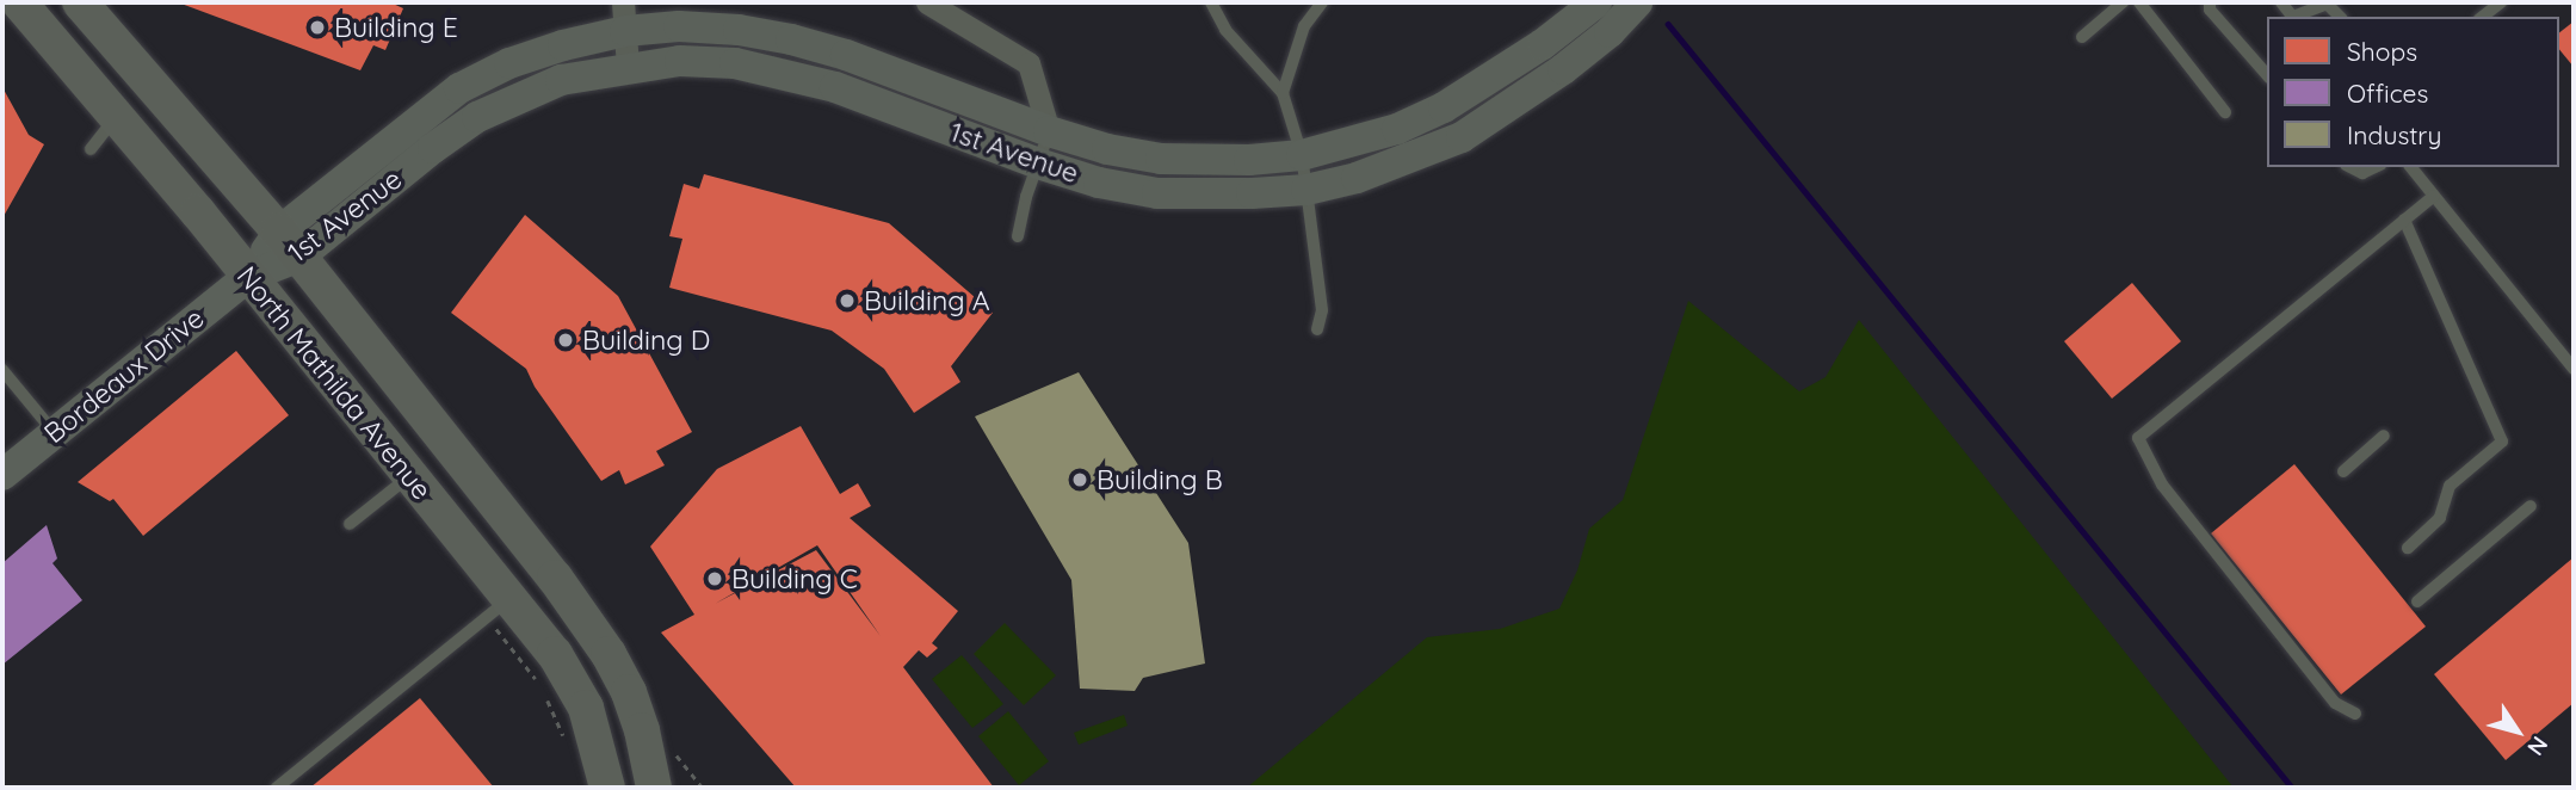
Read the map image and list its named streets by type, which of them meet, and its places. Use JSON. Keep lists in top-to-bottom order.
{
  "streets": {
    "main road": ["North Mathilda Avenue"],
    "street": ["1st Avenue", "Bordeaux Drive"]
  },
  "crossings": [
    ["1st Avenue", "Bordeaux Drive"],
    ["1st Avenue", "North Mathilda Avenue"],
    ["Bordeaux Drive", "North Mathilda Avenue"]
  ],
  "places": [
    "Building E",
    "Building A",
    "Building D",
    "Building B",
    "Building C"
  ],
  "legend": ["Shops", "Offices", "Industry"],
  "north": "bottom right"
}
